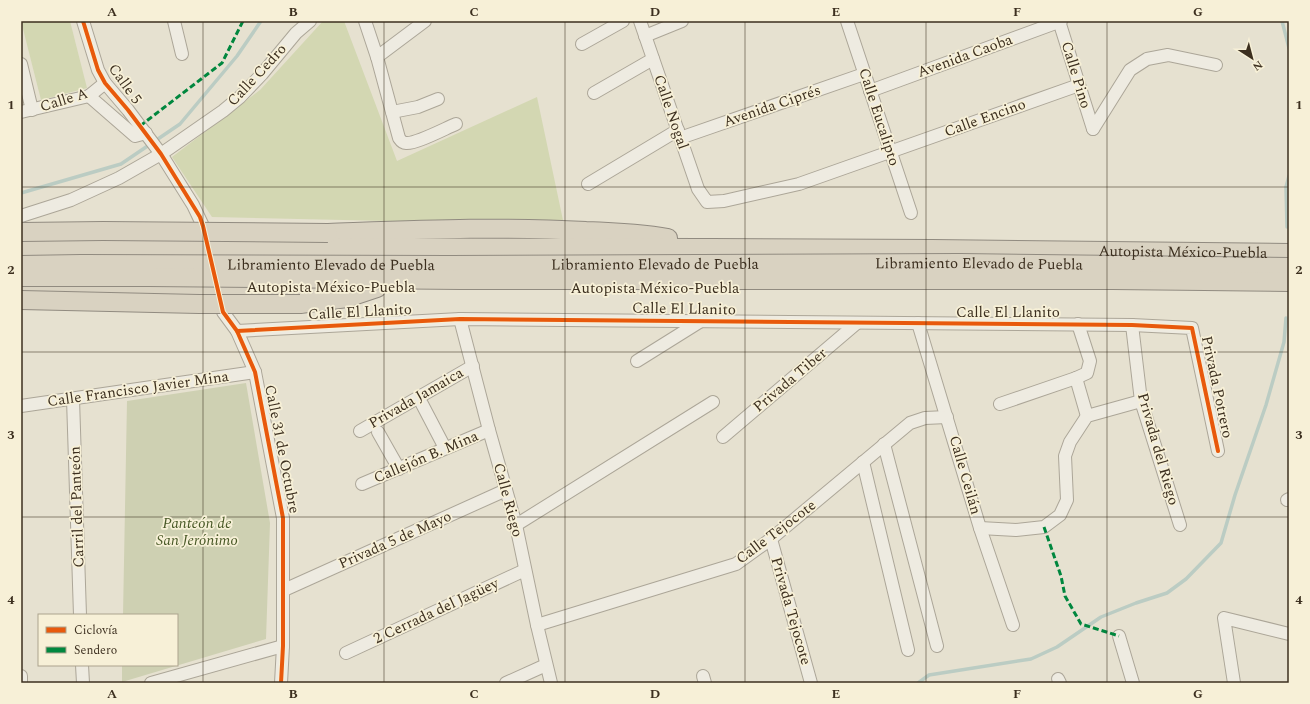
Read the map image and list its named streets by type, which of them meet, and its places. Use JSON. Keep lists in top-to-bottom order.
{
  "streets": {
    "highway": ["Autopista México-Puebla", "Libramiento Elevado de Puebla"],
    "street": [
      "Avenida Caoba",
      "Calle Cedro",
      "Calle Pino",
      "Calle 5",
      "Calle A",
      "Avenida Ciprés",
      "Calle Nogal",
      "Calle Eucalipto",
      "Calle Encino",
      "Calle El Llanito",
      "Privada Tiber",
      "Privada Potrero",
      "Calle Francisco Javier Mina",
      "Privada Jamaica",
      "Calle 31 de Octubre",
      "Privada del Riego",
      "Callejón B. Mina",
      "Calle Ceilán",
      "Calle Riego",
      "Carril del Panteón",
      "Calle Tejocote",
      "Privada 5 de Mayo",
      "2 Cerrada del Jagüey",
      "Privada Tejocote"
    ]
  },
  "crossings": [
    ["Avenida Caoba", "Calle Pino"],
    ["Avenida Caoba", "Calle Eucalipto"],
    ["Calle Cedro", "Calle 5"],
    ["Calle Pino", "Calle Encino"],
    ["Calle 5", "Calle A"],
    ["Avenida Ciprés", "Calle Nogal"],
    ["Avenida Ciprés", "Calle Eucalipto"],
    ["Calle Nogal", "Calle Encino"],
    ["Calle Eucalipto", "Calle Encino"],
    ["Calle El Llanito", "Privada Tiber"],
    ["Calle El Llanito", "Privada Potrero"],
    ["Calle El Llanito", "Calle 31 de Octubre"],
    ["Calle El Llanito", "Privada del Riego"],
    ["Calle El Llanito", "Calle Ceilán"],
    ["Calle El Llanito", "Calle Riego"],
    ["Calle Francisco Javier Mina", "Calle 31 de Octubre"],
    ["Calle Francisco Javier Mina", "Carril del Panteón"],
    ["Privada Jamaica", "Calle Riego"],
    ["Calle 31 de Octubre", "Privada 5 de Mayo"],
    ["Callejón B. Mina", "Calle Riego"],
    ["Calle Ceilán", "Calle Tejocote"],
    ["Calle Riego", "Calle Tejocote"],
    ["Calle Riego", "Privada 5 de Mayo"],
    ["Calle Riego", "2 Cerrada del Jagüey"],
    ["Calle Tejocote", "Privada Tejocote"]
  ],
  "parks": ["Panteón de San Jerónimo"],
  "legend": ["Ciclovía", "Sendero"],
  "north": "bottom right",
  "grid": {
    "columns": [
      "A",
      "B",
      "C",
      "D",
      "E",
      "F",
      "G"
    ],
    "rows": [
      "1",
      "2",
      "3",
      "4"
    ]
  }
}
